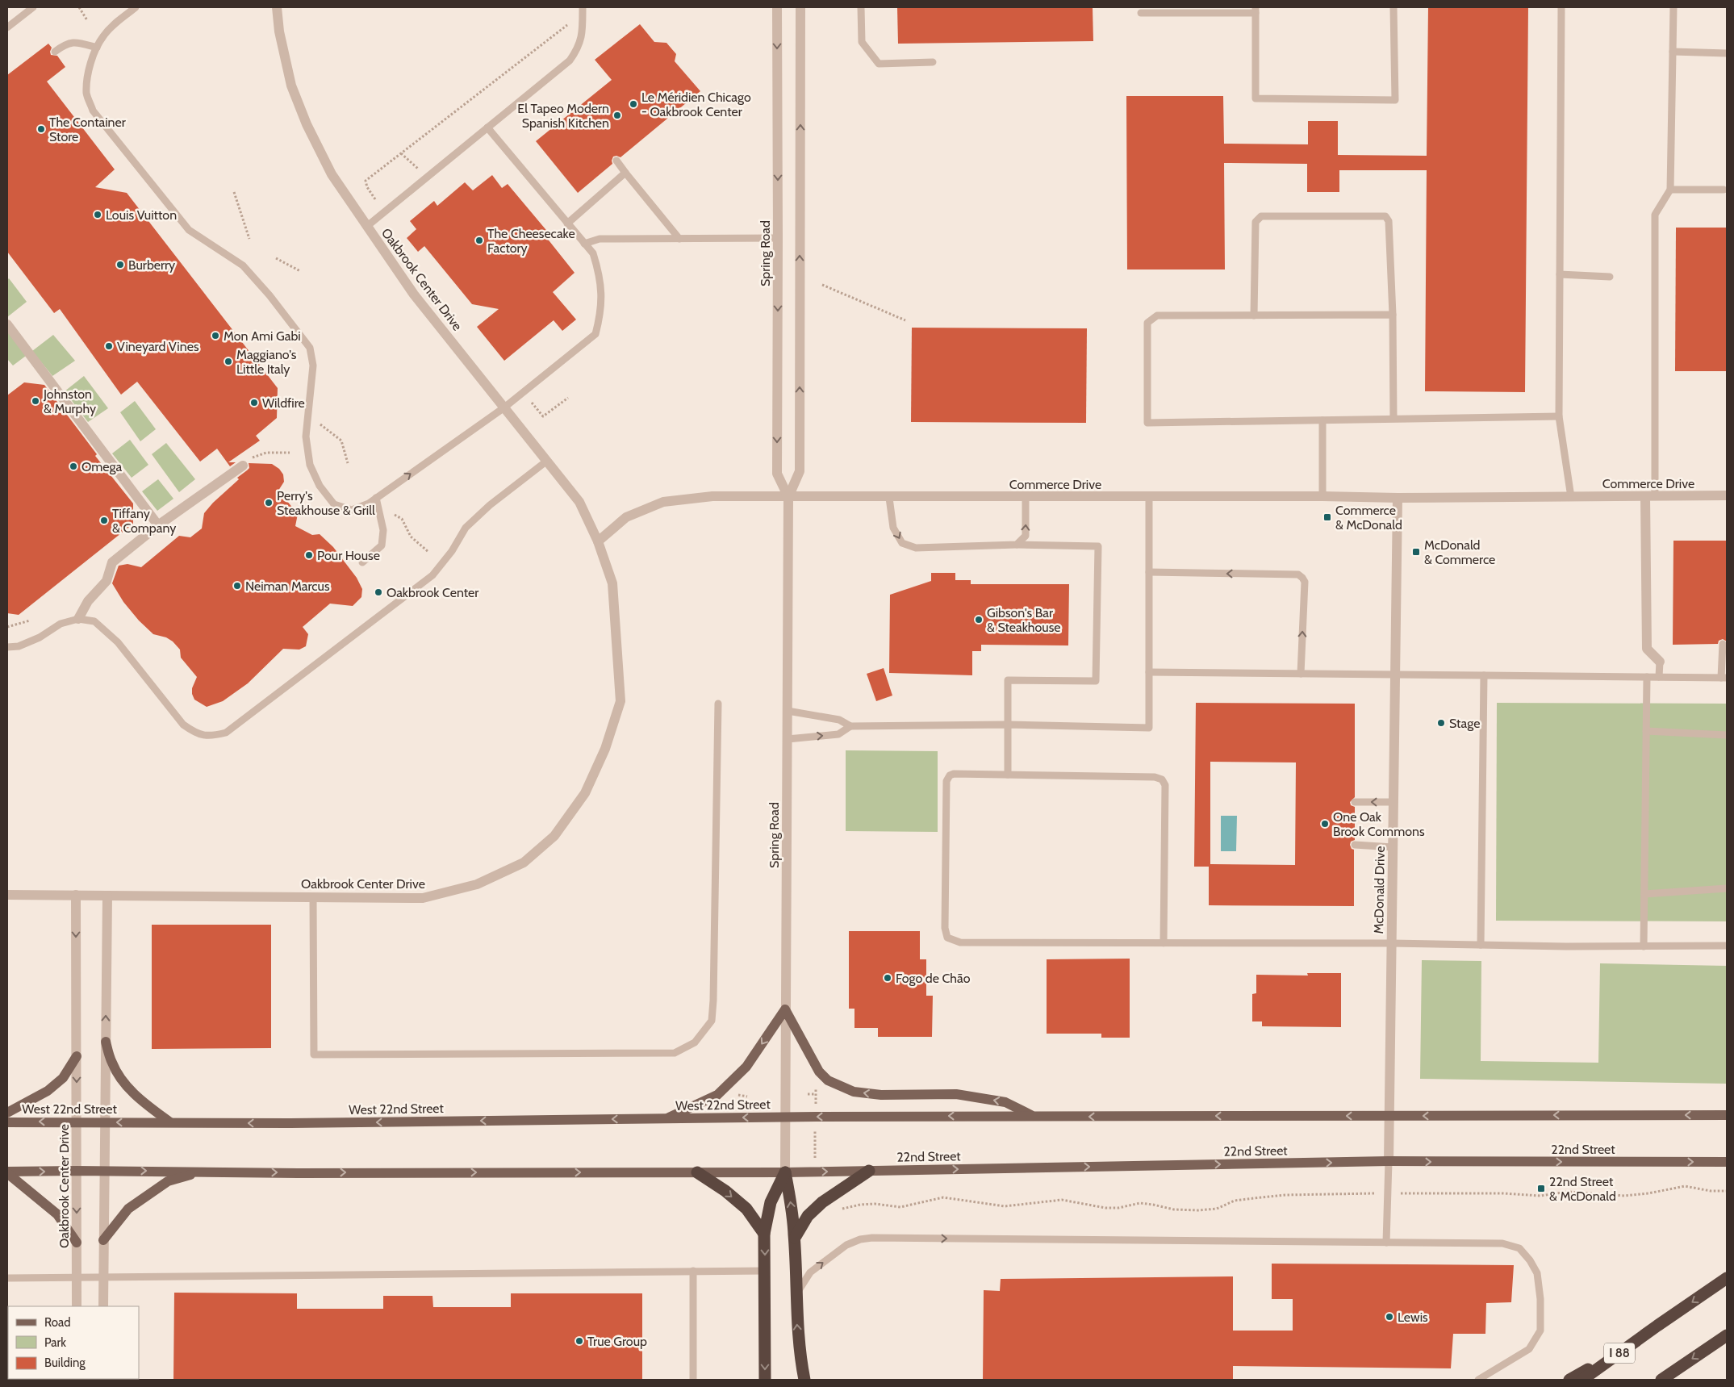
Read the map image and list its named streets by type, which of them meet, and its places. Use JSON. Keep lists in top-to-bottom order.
{
  "streets": {
    "highway": ["I 88"],
    "main road": ["West 22nd Street", "22nd Street"],
    "street": [
      "Spring Road",
      "Oakbrook Center Drive",
      "Commerce Drive",
      "McDonald Drive"
    ]
  },
  "crossings": [
    ["Spring Road", "Commerce Drive"],
    ["Spring Road", "West 22nd Street"],
    ["Spring Road", "22nd Street"],
    ["Oakbrook Center Drive", "West 22nd Street"],
    ["Commerce Drive", "McDonald Drive"],
    ["McDonald Drive", "22nd Street"]
  ],
  "places": {
    "other": [
      "Le Méridien Chicago - Oakbrook Center",
      "El Tapeo Modern Spanish Kitchen",
      "The Container Store",
      "Louis Vuitton",
      "The Cheesecake Factory",
      "Burberry",
      "Mon Ami Gabi",
      "Vineyard Vines",
      "Maggiano's Little Italy",
      "Johnston & Murphy",
      "Wildfire",
      "Omega",
      "Perry's Steakhouse & Grill",
      "Tiffany & Company",
      "Pour House",
      "Neiman Marcus",
      "Oakbrook Center",
      "Gibson's Bar & Steakhouse",
      "Stage",
      "One Oak Brook Commons",
      "Fogo de Chão",
      "Lewis",
      "True Group"
    ],
    "transit": ["Commerce & McDonald", "McDonald & Commerce", "22nd Street & McDonald"]
  },
  "legend": ["Road", "Park", "Building"]
}
